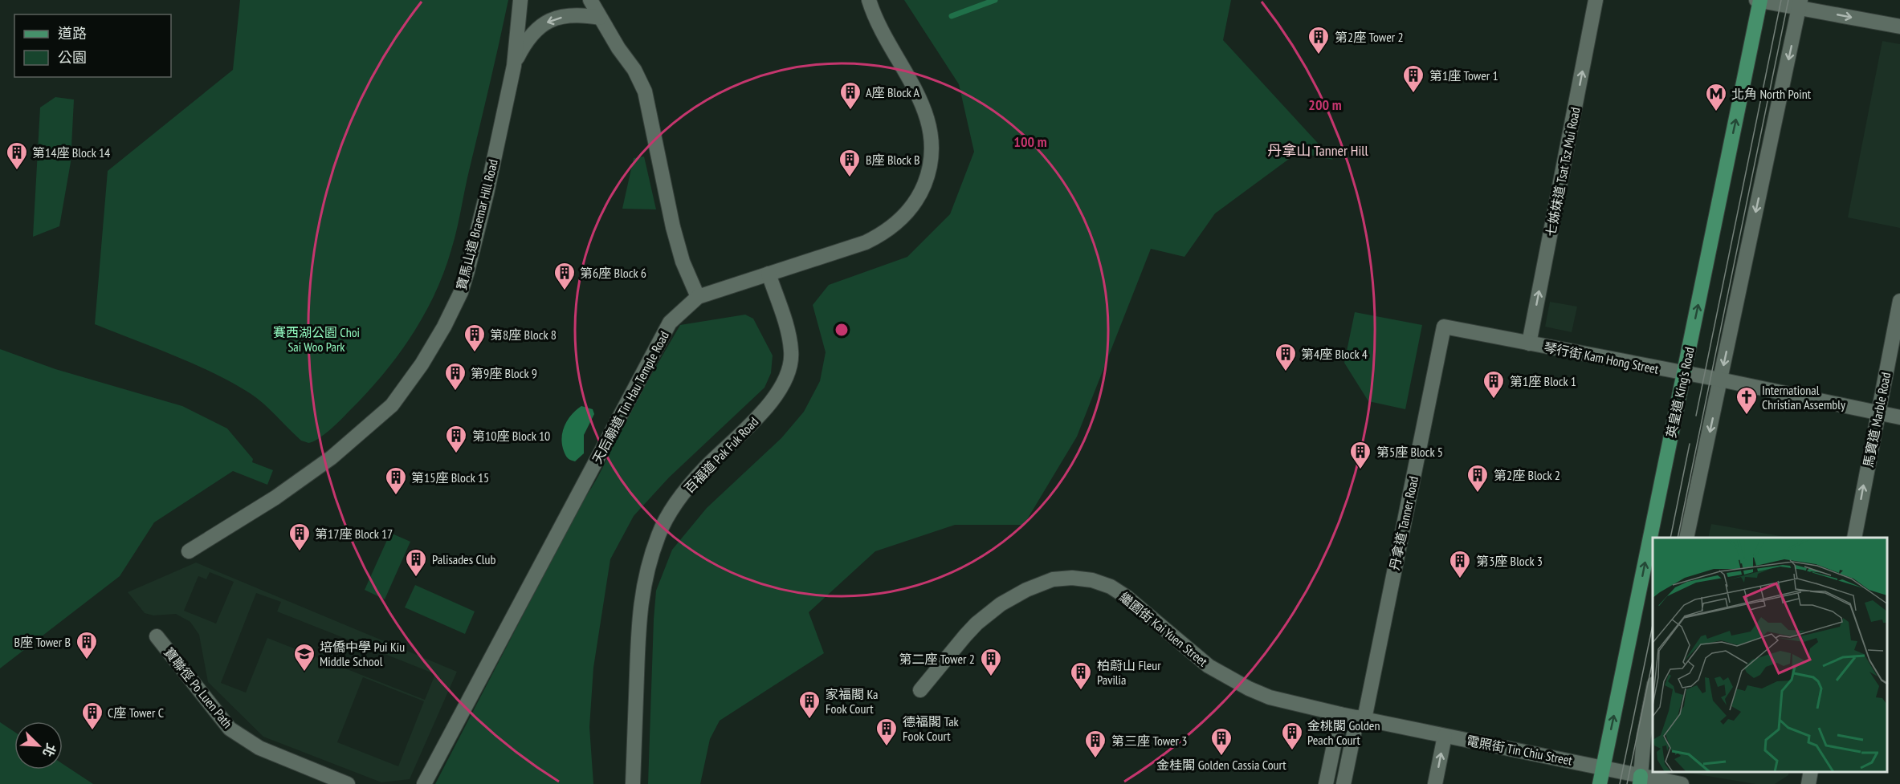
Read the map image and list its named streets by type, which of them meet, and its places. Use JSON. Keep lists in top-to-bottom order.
{
  "streets": {
    "main road": ["英皇道 King's Road"],
    "street": [
      "七姊妹道 Tsat Tsz Mui Road",
      "寶馬山道 Braemar Hill Road",
      "琴行街 Kam Hong Street",
      "天后廟道 Tin Hau Temple Road",
      "馬寶道 Marble Road",
      "百福道 Pak Fuk Road",
      "丹拿道 Tanner Road",
      "繼園街 Kai Yuen Street",
      "寶聯徑 Po Luen Path",
      "電照街 Tin Chiu Street"
    ]
  },
  "crossings": [
    ["七姊妹道 Tsat Tsz Mui Road", "琴行街 Kam Hong Street"],
    ["琴行街 Kam Hong Street", "英皇道 King's Road"],
    ["琴行街 Kam Hong Street", "馬寶道 Marble Road"],
    ["琴行街 Kam Hong Street", "丹拿道 Tanner Road"],
    ["英皇道 King's Road", "電照街 Tin Chiu Street"],
    ["天后廟道 Tin Hau Temple Road", "百福道 Pak Fuk Road"],
    ["丹拿道 Tanner Road", "繼園街 Kai Yuen Street"],
    ["丹拿道 Tanner Road", "電照街 Tin Chiu Street"],
    ["繼園街 Kai Yuen Street", "電照街 Tin Chiu Street"]
  ],
  "one_way": ["七姊妹道 Tsat Tsz Mui Road", "英皇道 King's Road", "馬寶道 Marble Road"],
  "districts": ["丹拿山 Tanner Hill"],
  "parks": ["賽西湖公園 Choi Sai Woo Park"],
  "places": {
    "building": [
      "第2座 Tower 2",
      "第1座 Tower 1",
      "A座 Block A",
      "第14座 Block 14",
      "B座 Block B",
      "第6座 Block 6",
      "第8座 Block 8",
      "第4座 Block 4",
      "第9座 Block 9",
      "第1座 Block 1",
      "第10座 Block 10",
      "第5座 Block 5",
      "第2座 Block 2",
      "第15座 Block 15",
      "第17座 Block 17",
      "Palisades Club",
      "第3座 Block 3",
      "B座 Tower B",
      "第二座 Tower 2",
      "柏蔚山 Fleur Pavilia",
      "家福閣 Ka Fook Court",
      "C座 Tower C",
      "德福閣 Tak Fook Court",
      "金桃閣 Golden Peach Court",
      "金桂閣 Golden Cassia Court",
      "第三座 Tower 3"
    ],
    "metro station": ["北角 North Point"],
    "church": ["International Christian Assembly"],
    "school or university": ["培僑中學 Pui Kiu Middle School"]
  },
  "legend": ["道路", "公園"],
  "north": "bottom right",
  "rings": ["200 m", "100 m"]
}
